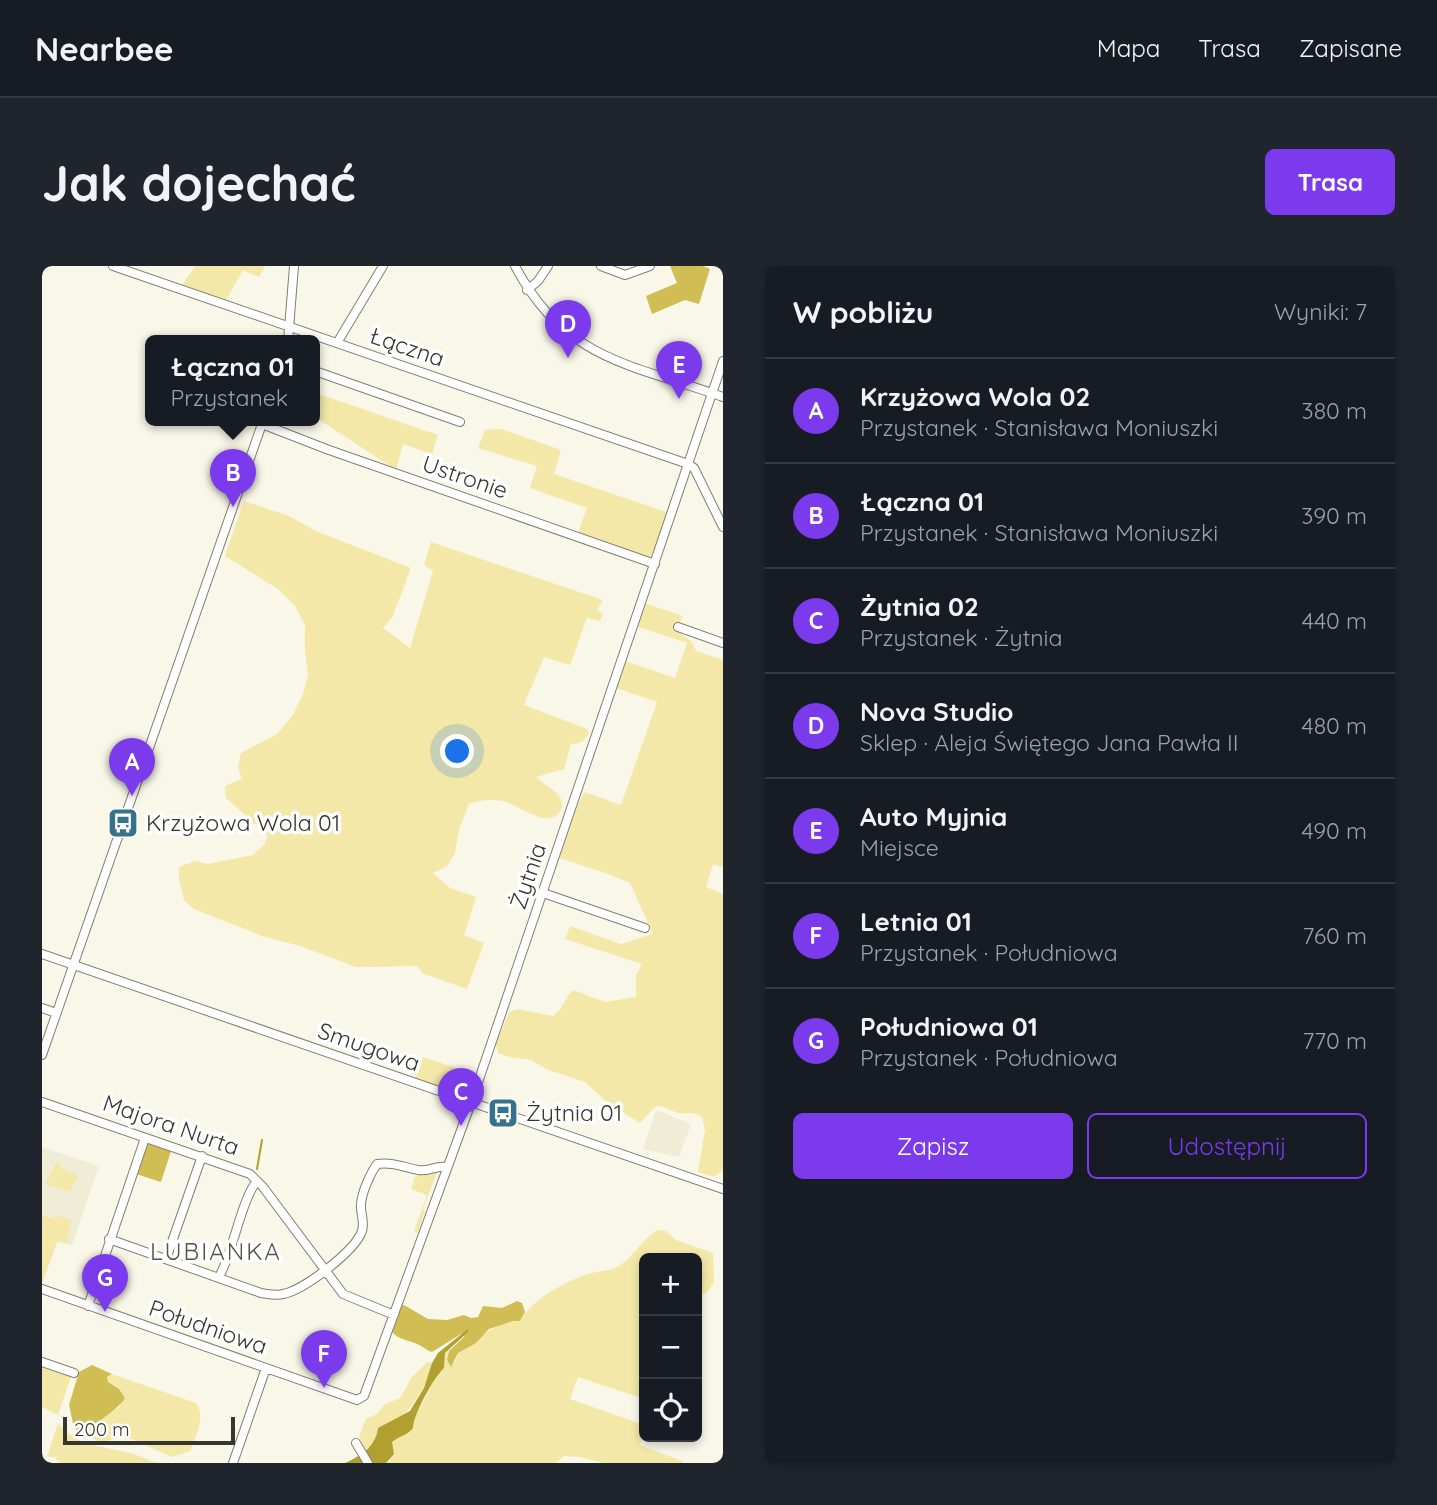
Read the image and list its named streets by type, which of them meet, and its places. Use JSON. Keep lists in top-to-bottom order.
{
  "streets": {
    "street": [
      "Łączna",
      "Ustronie",
      "Żytnia",
      "Smugowa",
      "Majora Nurta",
      "Południowa"
    ]
  },
  "crossings": [
    ["Łączna", "Żytnia"],
    ["Ustronie", "Żytnia"],
    ["Żytnia", "Smugowa"],
    ["Żytnia", "Majora Nurta"],
    ["Żytnia", "Południowa"]
  ],
  "districts": ["LUBIANKA"],
  "places": {
    "bus stop": ["Krzyżowa Wola 01", "Żytnia 01"]
  },
  "scale_bar": "200 m",
  "page": {
    "header": "Nearbee",
    "nav": ["Mapa", "Trasa", "Zapisane"],
    "buttons": [
      "Trasa",
      ["Zapisz", "Udostępnij"]
    ],
    "title": "Jak dojechać",
    "heading": ["W pobliżu", "Wyniki: 7"],
    "pins": [
      "D",
      "E",
      "B",
      "A",
      "C",
      "G",
      "F"
    ],
    "popup": ["Łączna 01", "Przystanek"],
    "list": [
      {
        "mark": "A",
        "name": "Krzyżowa Wola 02",
        "note": "Przystanek · Stanisława Moniuszki",
        "value": "380 m"
      },
      {
        "mark": "B",
        "name": "Łączna 01",
        "note": "Przystanek · Stanisława Moniuszki",
        "value": "390 m"
      },
      {
        "mark": "C",
        "name": "Żytnia 02",
        "note": "Przystanek · Żytnia",
        "value": "440 m"
      },
      {
        "mark": "D",
        "name": "Nova Studio",
        "note": "Sklep · Aleja Świętego Jana Pawła II",
        "value": "480 m"
      },
      {
        "mark": "E",
        "name": "Auto Myjnia",
        "note": "Miejsce",
        "value": "490 m"
      },
      {
        "mark": "F",
        "name": "Letnia 01",
        "note": "Przystanek · Południowa",
        "value": "760 m"
      },
      {
        "mark": "G",
        "name": "Południowa 01",
        "note": "Przystanek · Południowa",
        "value": "770 m"
      }
    ],
    "map_buttons": ["+", "−"],
    "scale": "200 m"
  }
}
